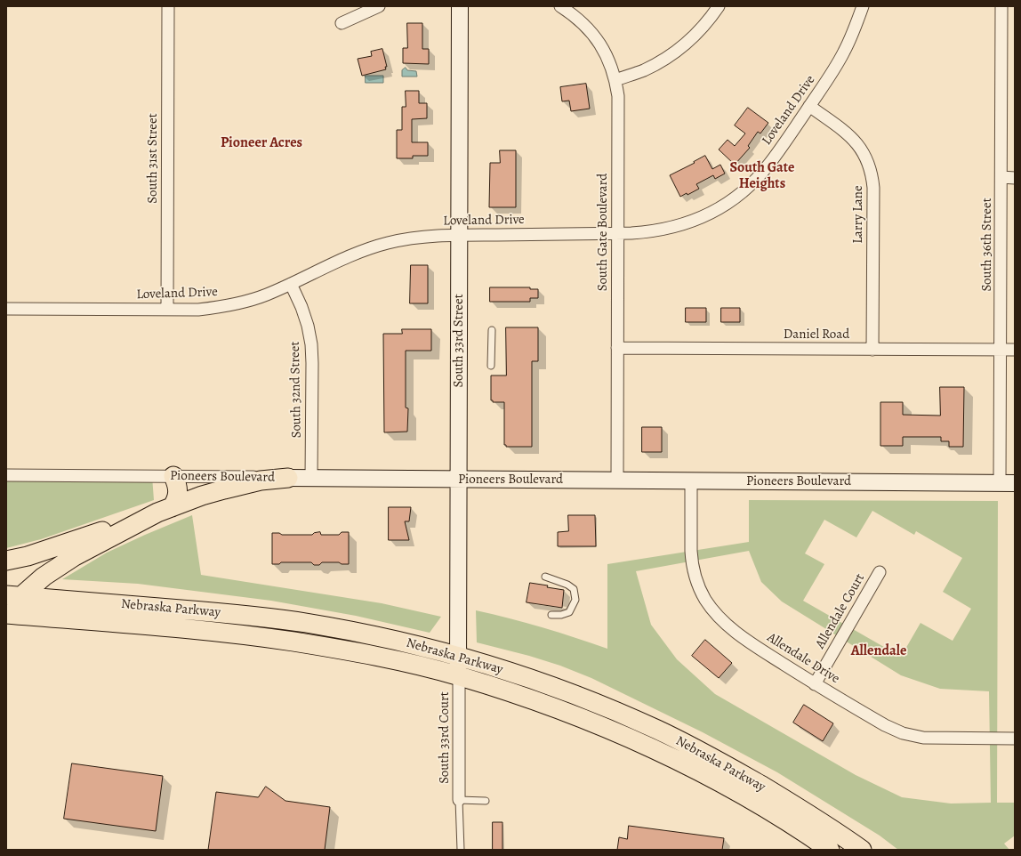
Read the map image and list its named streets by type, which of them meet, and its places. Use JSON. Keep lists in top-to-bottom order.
{
  "streets": {
    "main road": ["South 33rd Street", "Pioneers Boulevard", "Nebraska Parkway"],
    "street": [
      "Loveland Drive",
      "South 31st Street",
      "Larry Lane",
      "South Gate Boulevard",
      "South 36th Street",
      "Daniel Road",
      "South 32nd Street",
      "Allendale Court",
      "Allendale Drive",
      "South 33rd Court"
    ]
  },
  "crossings": [
    ["Loveland Drive", "South 31st Street"],
    ["Loveland Drive", "Larry Lane"],
    ["Loveland Drive", "South Gate Boulevard"],
    ["Loveland Drive", "South 33rd Street"],
    ["Loveland Drive", "South 32nd Street"],
    ["Larry Lane", "Daniel Road"],
    ["South Gate Boulevard", "Daniel Road"],
    ["South Gate Boulevard", "Pioneers Boulevard"],
    ["South 36th Street", "Daniel Road"],
    ["South 36th Street", "Pioneers Boulevard"],
    ["South 33rd Street", "Pioneers Boulevard"],
    ["South 33rd Street", "Nebraska Parkway"],
    ["South 33rd Street", "South 33rd Court"],
    ["South 32nd Street", "Pioneers Boulevard"],
    ["Pioneers Boulevard", "Allendale Drive"],
    ["Nebraska Parkway", "South 33rd Court"],
    ["Allendale Court", "Allendale Drive"]
  ],
  "districts": ["Pioneer Acres", "South Gate Heights", "Allendale"]
}
